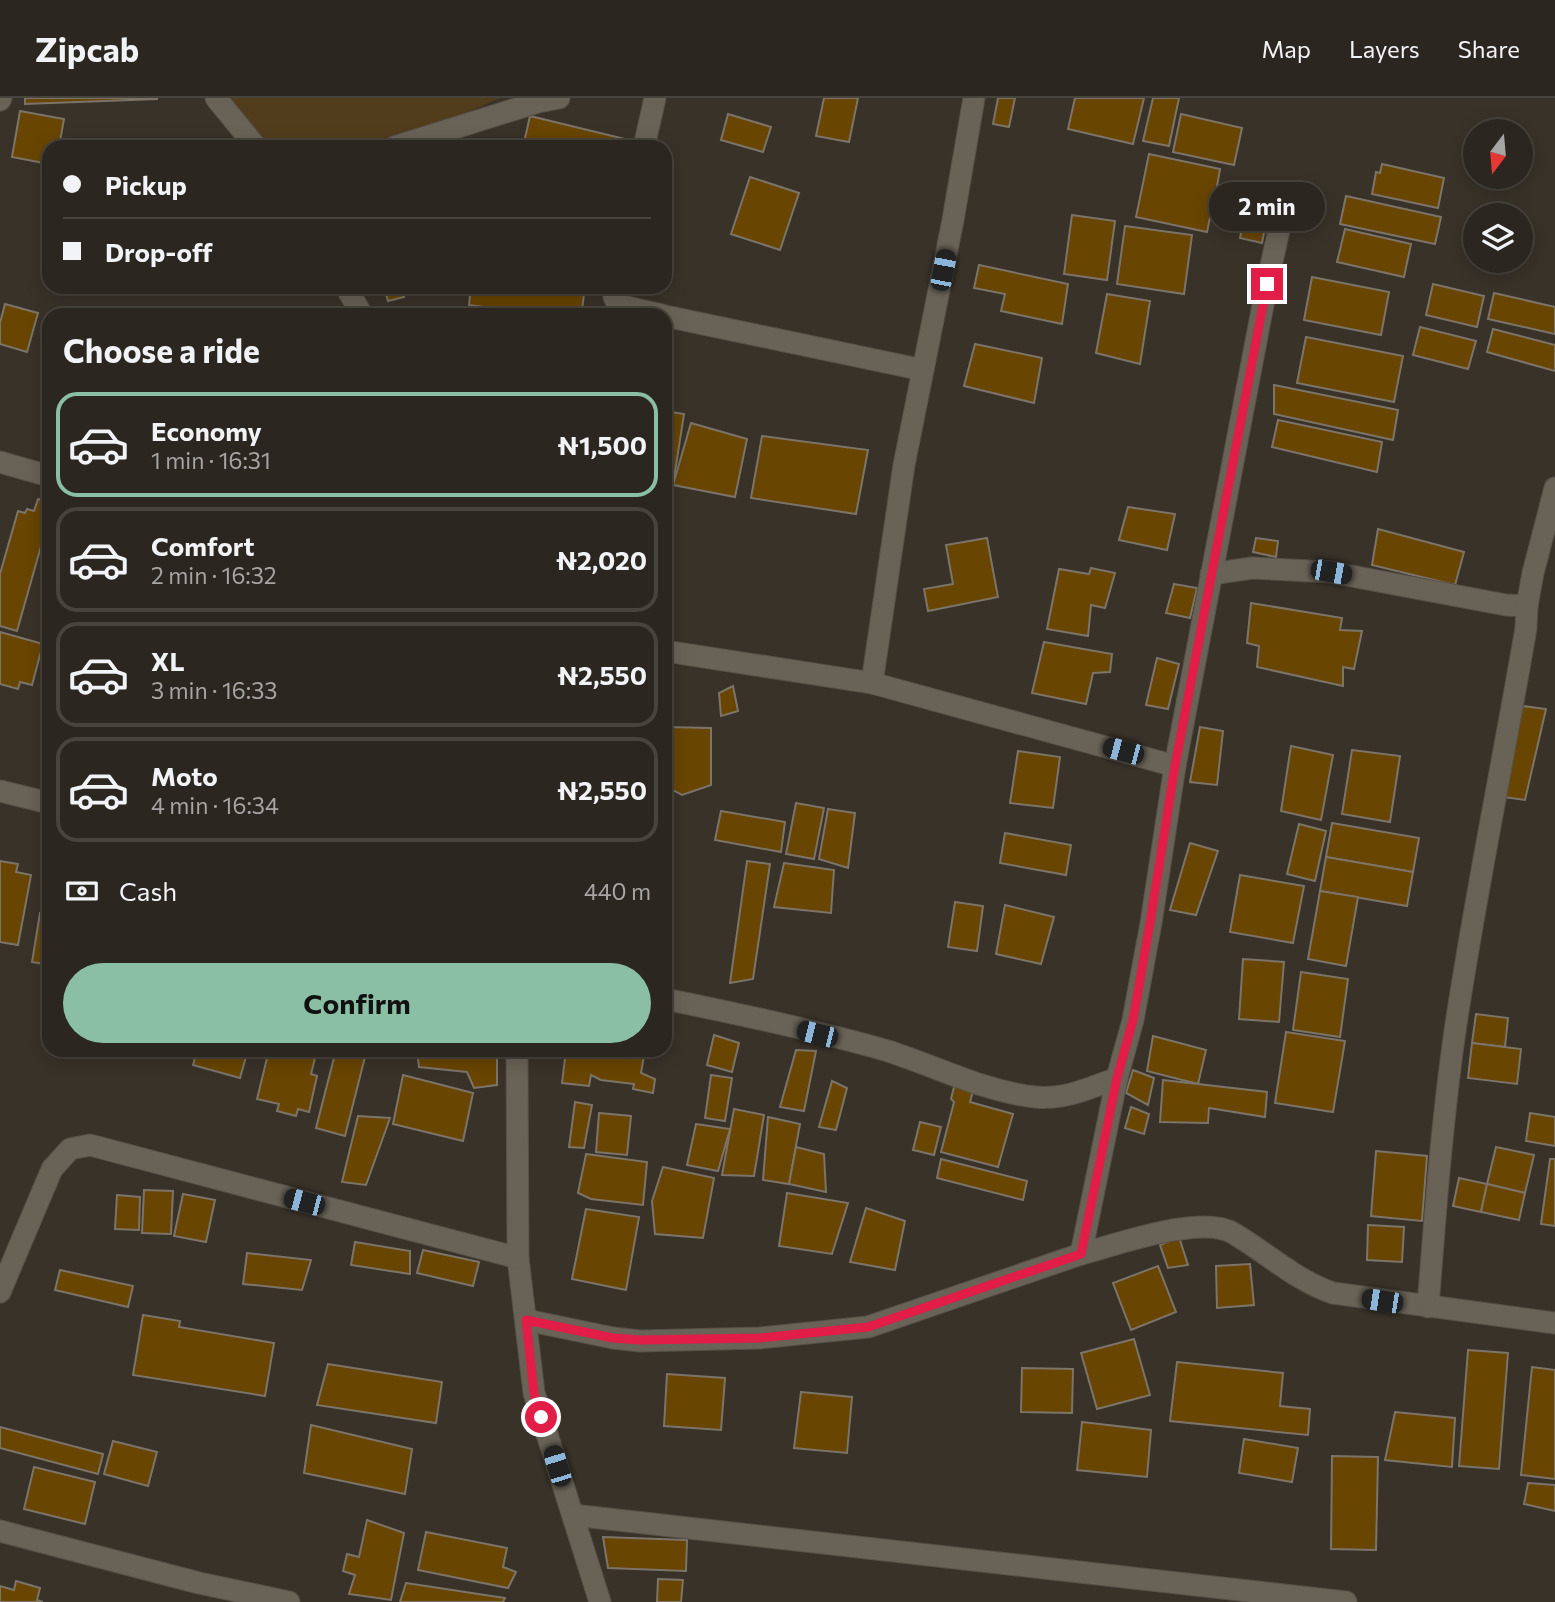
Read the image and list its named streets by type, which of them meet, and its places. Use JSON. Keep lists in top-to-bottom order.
{
  "north": "bottom",
  "page": {
    "header": "Zipcab",
    "nav": ["Map", "Layers", "Share"],
    "banner": ["Pickup", "Drop-off"],
    "bubble": "2 min",
    "heading": "Choose a ride",
    "list": [
      {
        "name": "Economy",
        "note": "1 min · 16:31",
        "value": "₦1,500"
      },
      {
        "name": "Comfort",
        "note": "2 min · 16:32",
        "value": "₦2,020"
      },
      {
        "name": "XL",
        "note": "3 min · 16:33",
        "value": "₦2,550"
      },
      {
        "name": "Moto",
        "note": "4 min · 16:34",
        "value": "₦2,550"
      }
    ],
    "pay": ["Cash", "440 m"],
    "buttons": "Confirm"
  }
}
